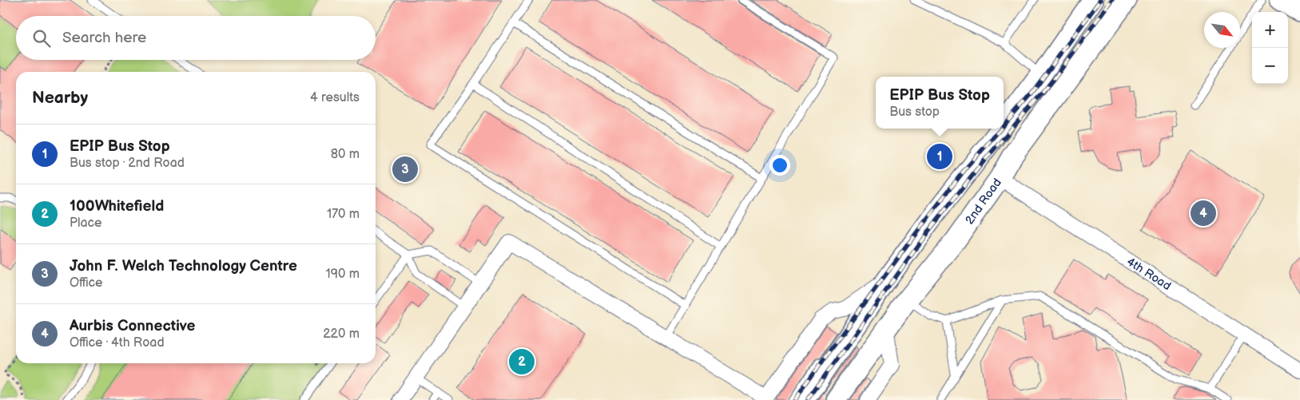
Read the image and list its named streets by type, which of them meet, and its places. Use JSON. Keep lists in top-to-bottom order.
{
  "streets": {
    "main road": ["2nd Road"],
    "street": ["4th Road"]
  },
  "crossings": [
    ["2nd Road", "4th Road"]
  ],
  "north": "bottom right",
  "page": {
    "map_buttons": ["+", "−"],
    "search": "Search here",
    "heading": ["Nearby", "4 results"],
    "popup": ["EPIP Bus Stop", "Bus stop"],
    "list": [
      {
        "mark": "1",
        "name": "EPIP Bus Stop",
        "note": "Bus stop · 2nd Road",
        "value": "80 m"
      },
      {
        "mark": "2",
        "name": "100Whitefield",
        "note": "Place",
        "value": "170 m"
      },
      {
        "mark": "3",
        "name": "John F. Welch Technology Centre",
        "note": "Office",
        "value": "190 m"
      },
      {
        "mark": "4",
        "name": "Aurbis Connective",
        "note": "Office · 4th Road",
        "value": "220 m"
      }
    ],
    "pins": [
      "1",
      "3",
      "4",
      "2"
    ]
  }
}
